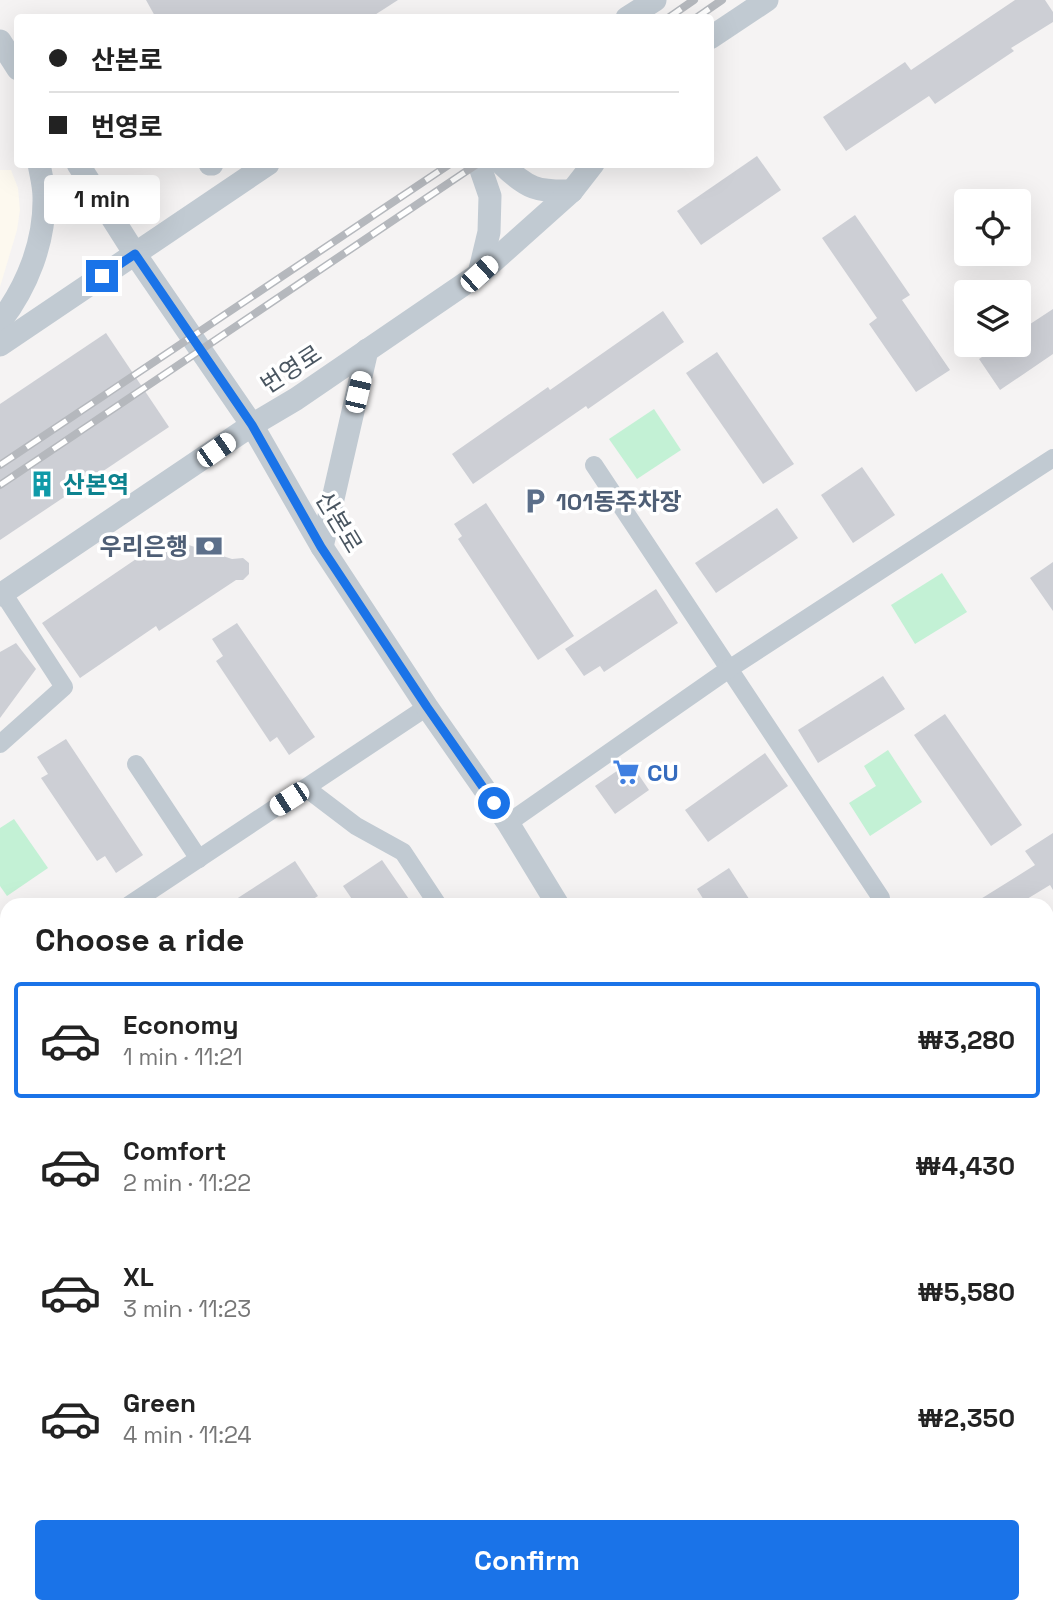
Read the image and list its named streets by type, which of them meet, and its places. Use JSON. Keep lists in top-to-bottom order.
{
  "streets": {
    "street": ["번영로", "산본로"]
  },
  "crossings": [
    ["번영로", "산본로"]
  ],
  "places": {
    "building": ["산본역"],
    "parking": ["101동주차장"],
    "bank": ["우리은행"],
    "supermarket": ["CU"]
  },
  "page": {
    "banner": ["산본로", "번영로"],
    "bubble": "1 min",
    "heading": "Choose a ride",
    "list": [
      {
        "name": "Economy",
        "note": "1 min · 11:21",
        "value": "₩3,280"
      },
      {
        "name": "Comfort",
        "note": "2 min · 11:22",
        "value": "₩4,430"
      },
      {
        "name": "XL",
        "note": "3 min · 11:23",
        "value": "₩5,580"
      },
      {
        "name": "Green",
        "note": "4 min · 11:24",
        "value": "₩2,350"
      }
    ],
    "buttons": "Confirm"
  }
}
